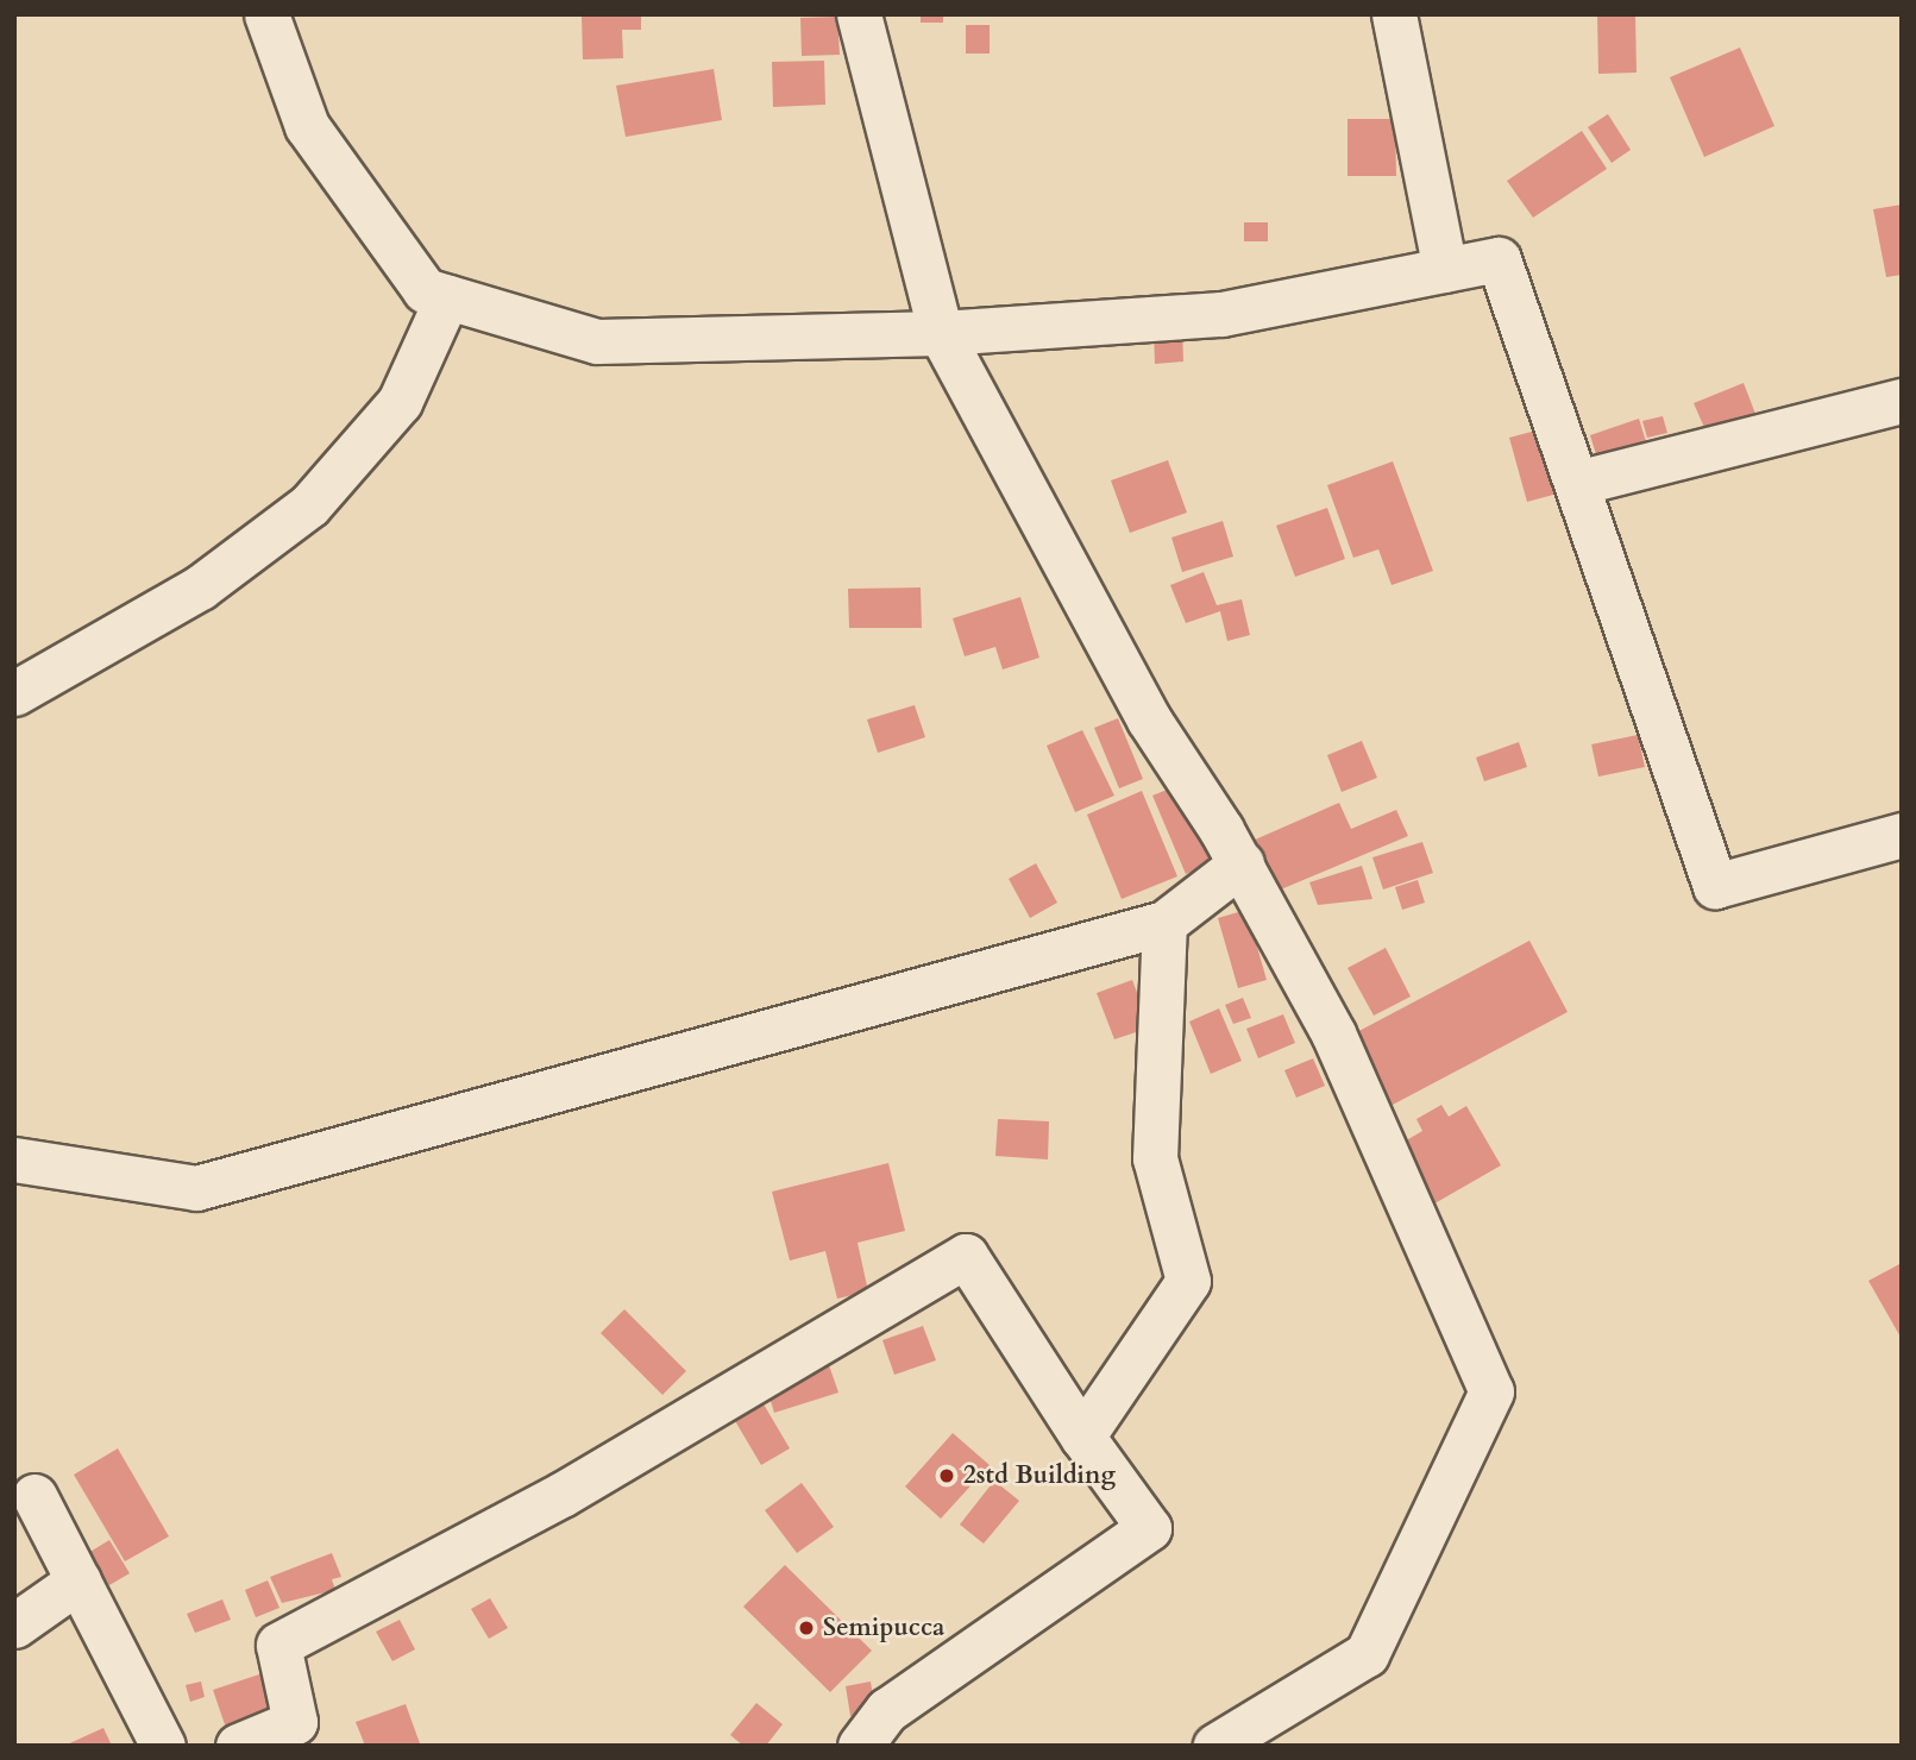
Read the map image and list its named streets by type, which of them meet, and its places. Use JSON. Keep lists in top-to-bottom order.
{
  "places": ["2std Building", "Semipucca"]
}
